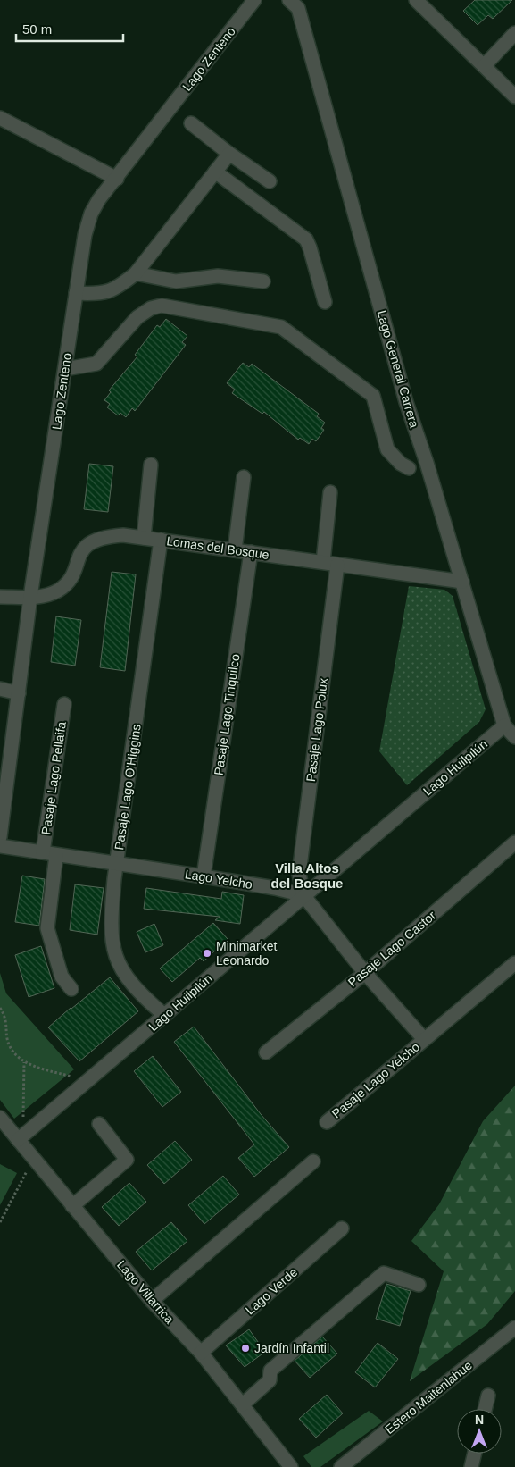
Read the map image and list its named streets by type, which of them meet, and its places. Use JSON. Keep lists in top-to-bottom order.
{
  "streets": {
    "street": [
      "Lago Zenteno",
      "Lago General Carrera",
      "Lomas del Bosque",
      "Pasaje Lago Tinquilco",
      "Pasaje Lago Polux",
      "Lago Huilpilún",
      "Pasaje Lago Pellaifa",
      "Pasaje Lago O'Higgins",
      "Lago Yelcho",
      "Pasaje Lago Castor",
      "Pasaje Lago Yelcho",
      "Lago Verde",
      "Lago Villarrica",
      "Estero Maitenlahue"
    ]
  },
  "crossings": [
    ["Lago Zenteno", "Lomas del Bosque"],
    ["Lago General Carrera", "Lomas del Bosque"],
    ["Lago General Carrera", "Lago Huilpilún"],
    ["Lomas del Bosque", "Pasaje Lago Tinquilco"],
    ["Lomas del Bosque", "Pasaje Lago Polux"],
    ["Lomas del Bosque", "Pasaje Lago O'Higgins"],
    ["Pasaje Lago Tinquilco", "Lago Yelcho"],
    ["Pasaje Lago Polux", "Lago Huilpilún"],
    ["Pasaje Lago Polux", "Lago Yelcho"],
    ["Lago Huilpilún", "Pasaje Lago O'Higgins"],
    ["Lago Huilpilún", "Lago Yelcho"],
    ["Lago Huilpilún", "Lago Villarrica"],
    ["Pasaje Lago Pellaifa", "Lago Yelcho"],
    ["Pasaje Lago O'Higgins", "Lago Yelcho"],
    ["Lago Verde", "Lago Villarrica"]
  ],
  "districts": ["Villa Altos del Bosque"],
  "places": ["Minimarket Leonardo", "Jardín Infantil"],
  "scale_bar": "50 m",
  "north": "top"
}
